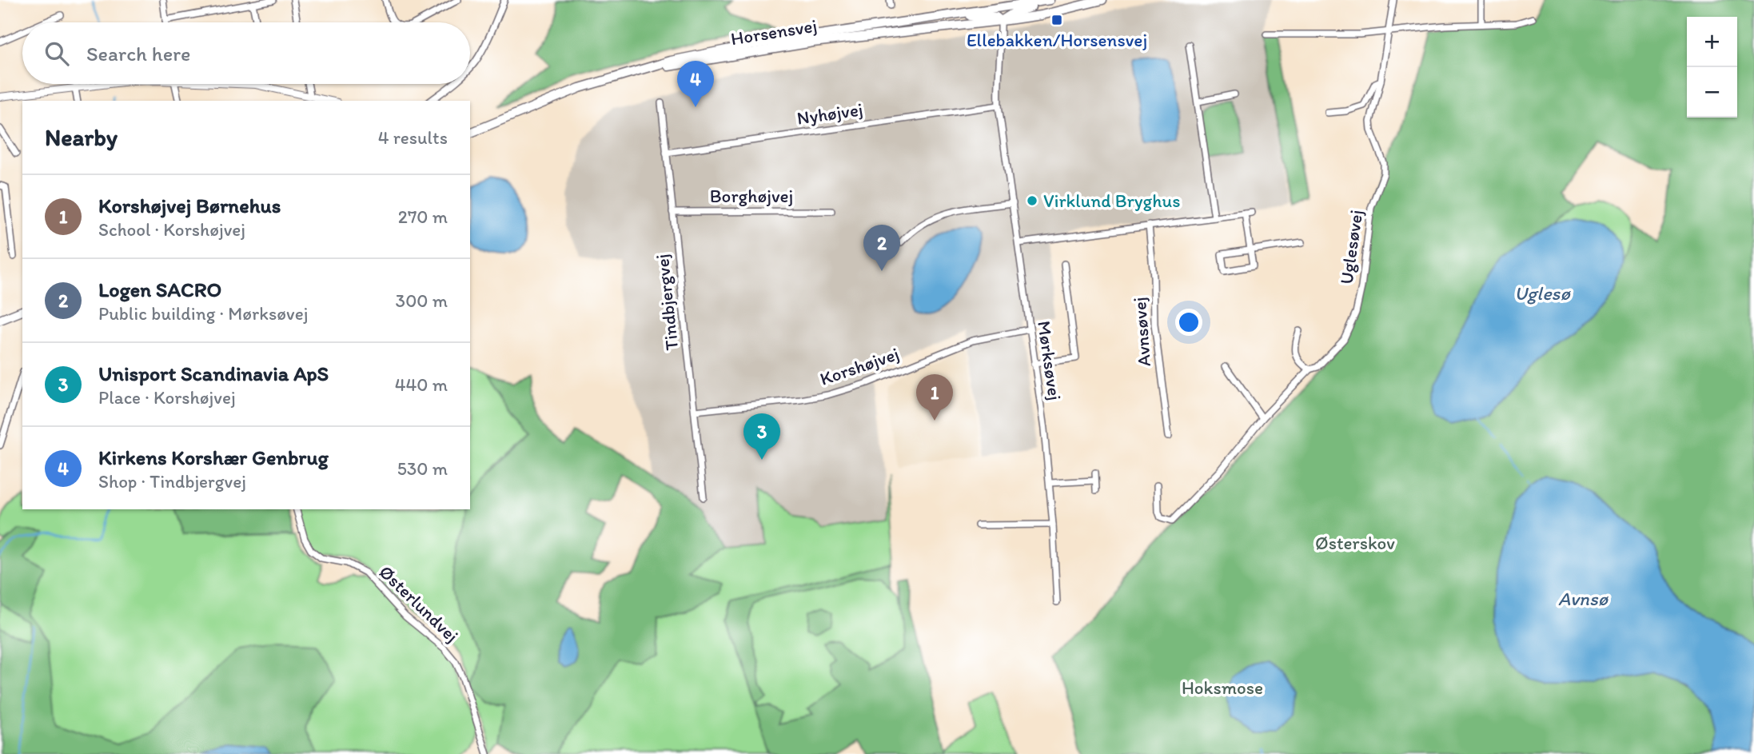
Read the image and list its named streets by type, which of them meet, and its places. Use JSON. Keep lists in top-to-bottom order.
{
  "streets": {
    "main road": ["Horsensvej"],
    "street": [
      "Nyhøjvej",
      "Borghøjvej",
      "Uglesøvej",
      "Tindbjergvej",
      "Avnsøvej",
      "Mørksøvej",
      "Korshøjvej",
      "Østerlundvej"
    ]
  },
  "crossings": [
    ["Horsensvej", "Mørksøvej"],
    ["Nyhøjvej", "Tindbjergvej"],
    ["Nyhøjvej", "Mørksøvej"],
    ["Borghøjvej", "Tindbjergvej"],
    ["Tindbjergvej", "Korshøjvej"],
    ["Mørksøvej", "Korshøjvej"]
  ],
  "water": ["Uglesø", "Avnsø"],
  "parks": ["Østerskov", "Hoksmose"],
  "places": {
    "transit": ["Ellebakken/Horsensvej"],
    "other": ["Virklund Bryghus"]
  },
  "page": {
    "map_buttons": ["+", "−"],
    "search": "Search here",
    "pins": [
      "4",
      "2",
      "1",
      "3"
    ],
    "heading": ["Nearby", "4 results"],
    "list": [
      {
        "mark": "1",
        "name": "Korshøjvej Børnehus",
        "note": "School · Korshøjvej",
        "value": "270 m"
      },
      {
        "mark": "2",
        "name": "Logen SACRO",
        "note": "Public building · Mørksøvej",
        "value": "300 m"
      },
      {
        "mark": "3",
        "name": "Unisport Scandinavia ApS",
        "note": "Place · Korshøjvej",
        "value": "440 m"
      },
      {
        "mark": "4",
        "name": "Kirkens Korshær Genbrug",
        "note": "Shop · Tindbjergvej",
        "value": "530 m"
      }
    ]
  }
}
